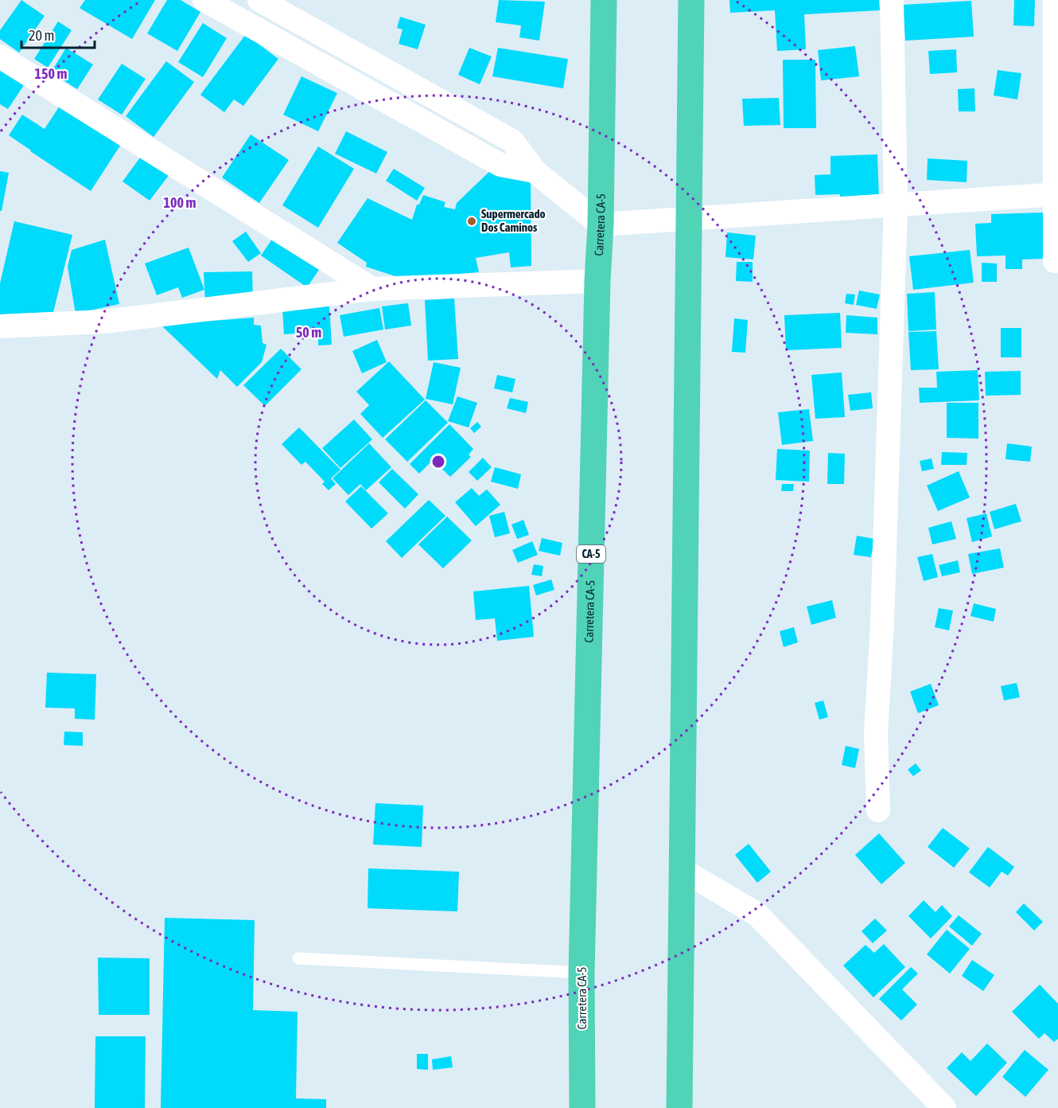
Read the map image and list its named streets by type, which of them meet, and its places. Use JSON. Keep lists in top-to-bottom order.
{
  "streets": {
    "highway": ["Carretera CA-5", "CA-5"]
  },
  "places": ["Supermercado Dos Caminos"],
  "scale_bar": "20 m",
  "rings": ["150 m", "100 m", "50 m"]
}
